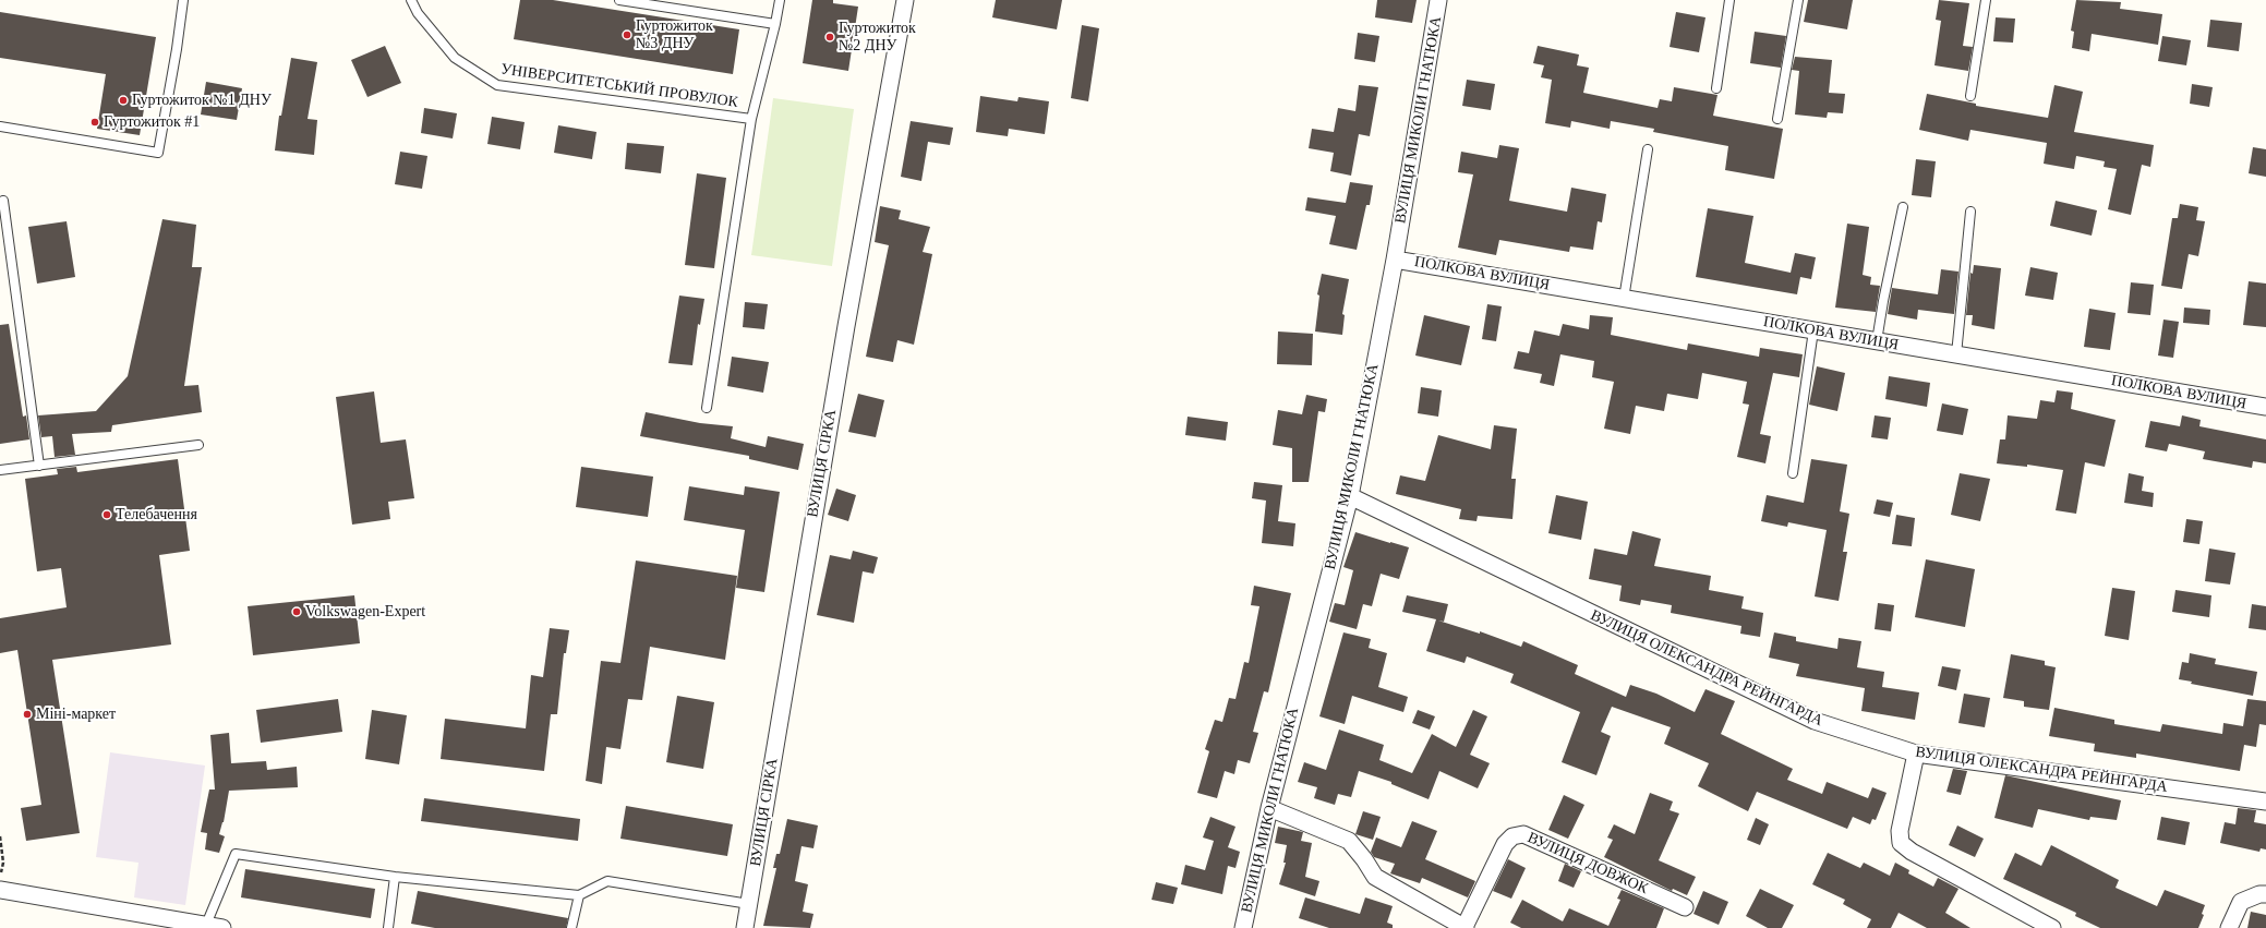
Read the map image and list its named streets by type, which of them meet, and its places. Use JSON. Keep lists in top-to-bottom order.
{
  "streets": {
    "street": [
      "ВУЛИЦЯ МИКОЛИ ГНАТЮКА",
      "ПОЛКОВА ВУЛИЦЯ",
      "ВУЛИЦЯ СІРКА",
      "ВУЛИЦЯ ОЛЕКСАНДРА РЕЙНГАРДА",
      "ВУЛИЦЯ ДОВЖОК"
    ],
    "lane": ["УНІВЕРСИТЕТСЬКИЙ ПРОВУЛОК"]
  },
  "crossings": [
    ["ВУЛИЦЯ МИКОЛИ ГНАТЮКА", "ПОЛКОВА ВУЛИЦЯ"],
    ["ВУЛИЦЯ МИКОЛИ ГНАТЮКА", "ВУЛИЦЯ ОЛЕКСАНДРА РЕЙНГАРДА"],
    ["ВУЛИЦЯ МИКОЛИ ГНАТЮКА", "ВУЛИЦЯ ДОВЖОК"]
  ],
  "places": [
    "Гуртожиток №3 ДНУ",
    "Гуртожиток №2 ДНУ",
    "Гуртожиток №1 ДНУ",
    "Гуртожиток #1",
    "Телебачення",
    "Volkswagen-Expert",
    "Міні-маркет"
  ]
}
